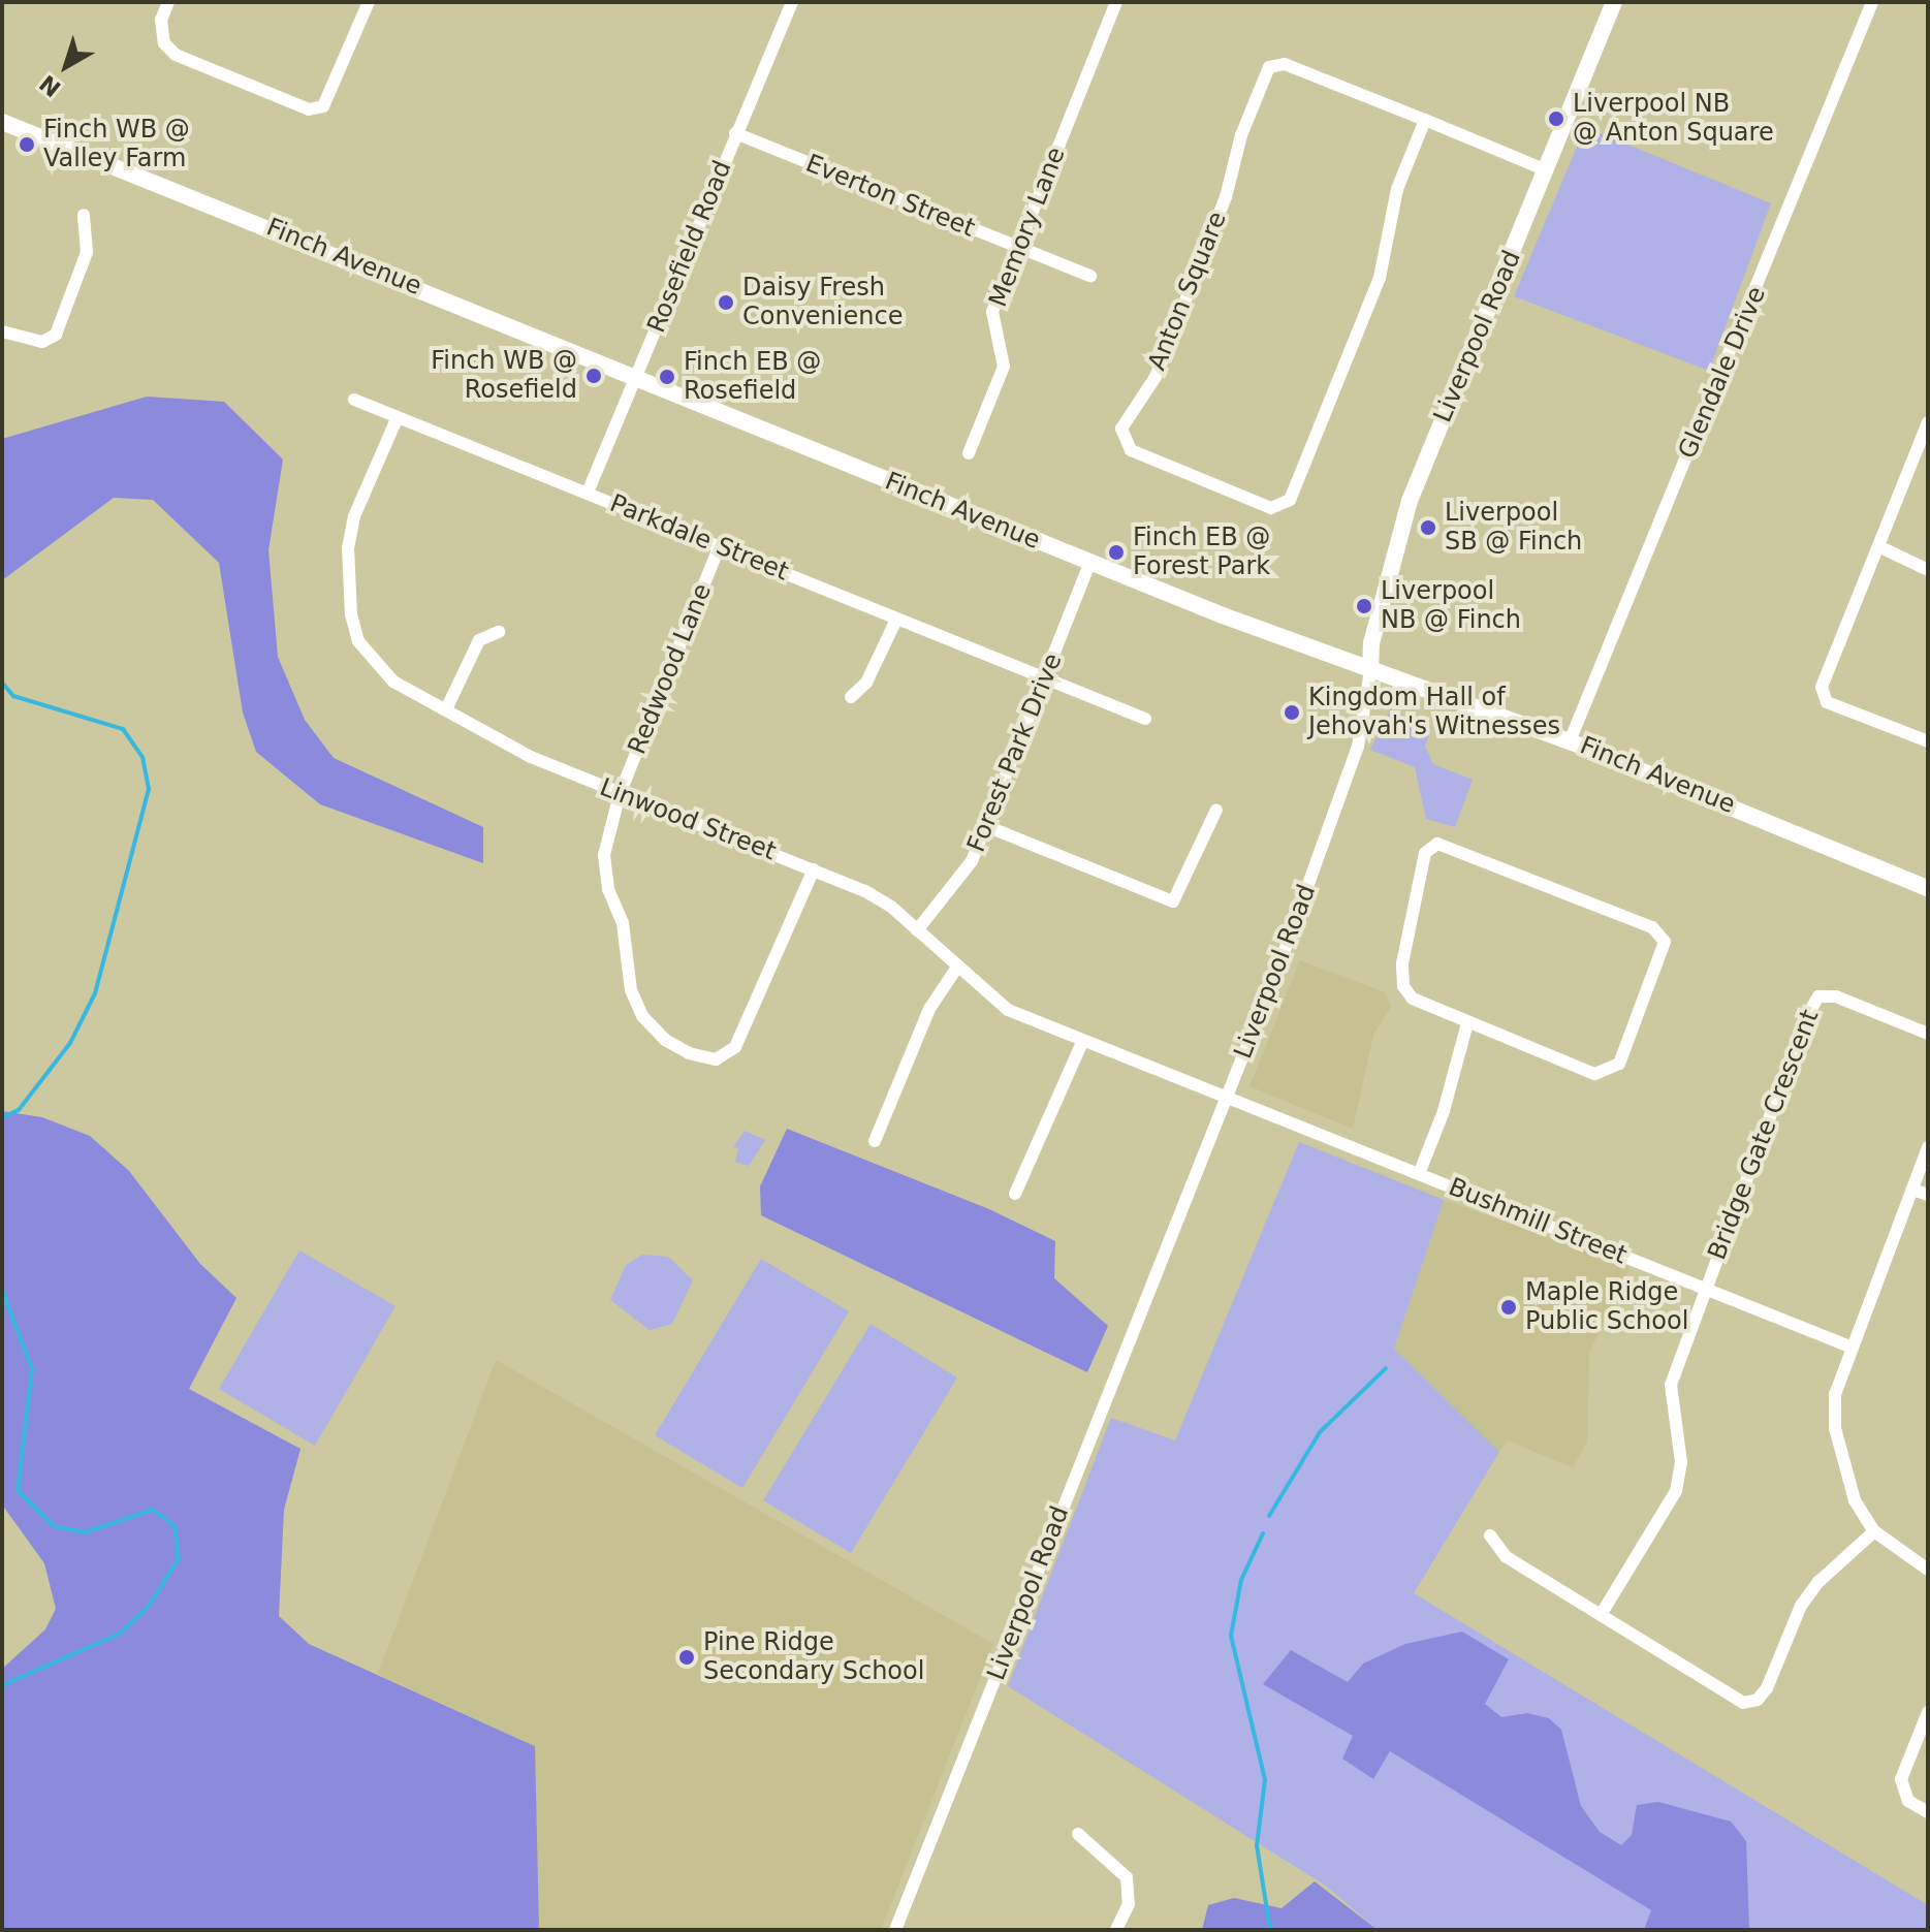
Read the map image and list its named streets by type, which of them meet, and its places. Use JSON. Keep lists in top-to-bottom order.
{
  "streets": {
    "main road": ["Finch Avenue", "Liverpool Road"],
    "street": [
      "Everton Street",
      "Memory Lane",
      "Rosefield Road",
      "Anton Square",
      "Glendale Drive",
      "Parkdale Street",
      "Redwood Lane",
      "Forest Park Drive",
      "Linwood Street",
      "Bridge Gate Crescent",
      "Bushmill Street"
    ]
  },
  "crossings": [
    ["Everton Street", "Memory Lane"],
    ["Everton Street", "Rosefield Road"],
    ["Rosefield Road", "Finch Avenue"],
    ["Rosefield Road", "Parkdale Street"],
    ["Finch Avenue", "Liverpool Road"],
    ["Finch Avenue", "Glendale Drive"],
    ["Finch Avenue", "Forest Park Drive"],
    ["Anton Square", "Liverpool Road"],
    ["Liverpool Road", "Linwood Street"],
    ["Liverpool Road", "Bushmill Street"],
    ["Parkdale Street", "Redwood Lane"],
    ["Parkdale Street", "Forest Park Drive"],
    ["Parkdale Street", "Linwood Street"],
    ["Redwood Lane", "Linwood Street"],
    ["Forest Park Drive", "Linwood Street"],
    ["Linwood Street", "Bushmill Street"],
    ["Bridge Gate Crescent", "Bushmill Street"]
  ],
  "places": [
    "Liverpool NB @ Anton Square",
    "Finch WB @ Valley Farm",
    "Daisy Fresh Convenience",
    "Finch WB @ Rosefield",
    "Finch EB @ Rosefield",
    "Liverpool SB @ Finch",
    "Finch EB @ Forest Park",
    "Liverpool NB @ Finch",
    "Kingdom Hall of Jehovah's Witnesses",
    "Maple Ridge Public School",
    "Pine Ridge Secondary School"
  ],
  "north": "bottom left"
}
